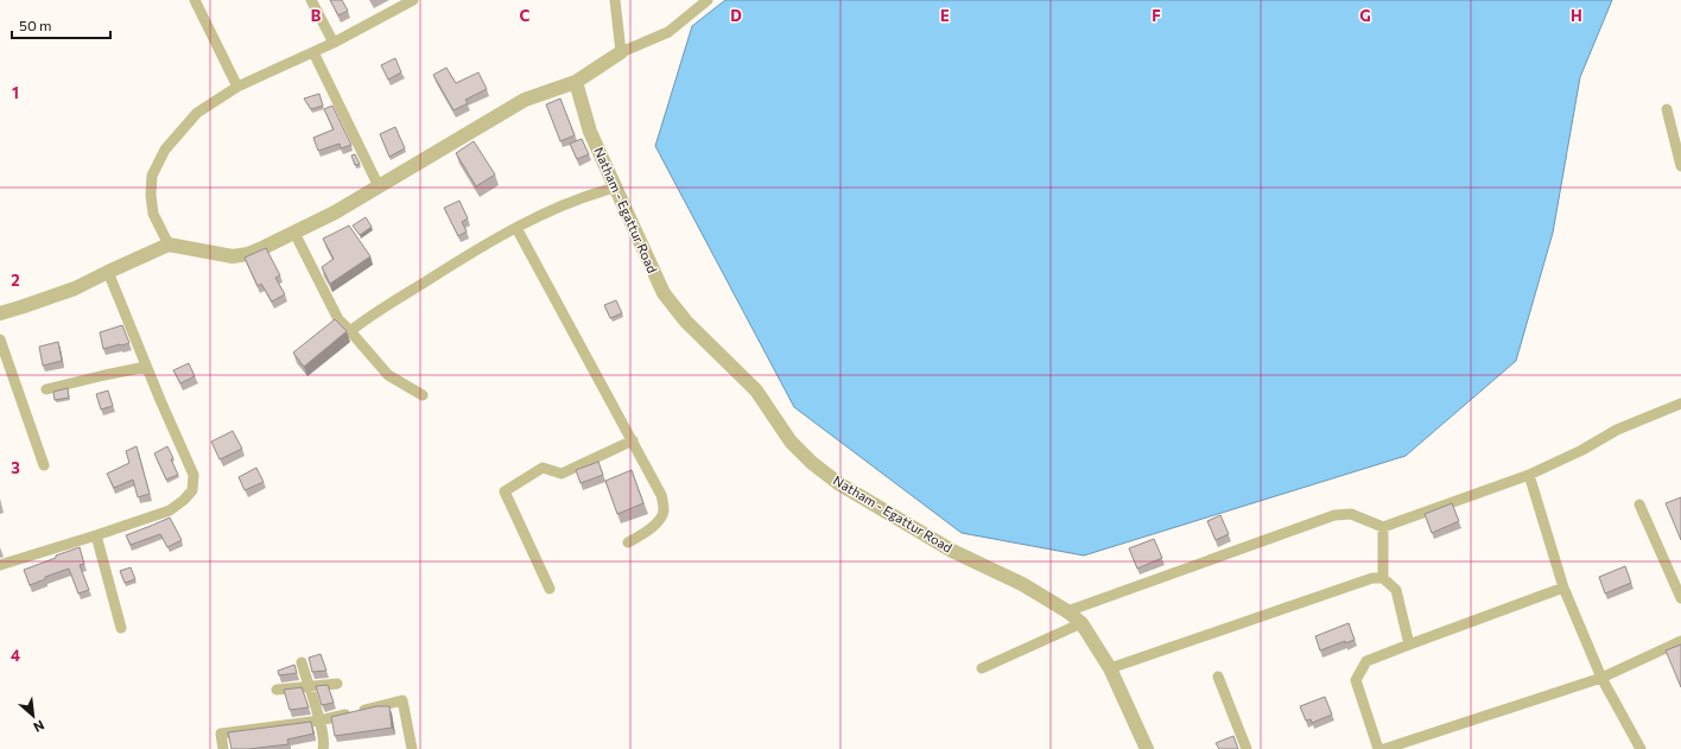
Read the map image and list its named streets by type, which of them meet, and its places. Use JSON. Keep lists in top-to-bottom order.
{
  "streets": {
    "street": ["Natham - Egattur Road"]
  },
  "scale_bar": "50 m",
  "north": "bottom right",
  "grid": {
    "columns": [
      "B",
      "C",
      "D",
      "E",
      "F",
      "G",
      "H"
    ],
    "rows": [
      "1",
      "2",
      "3",
      "4"
    ]
  }
}
